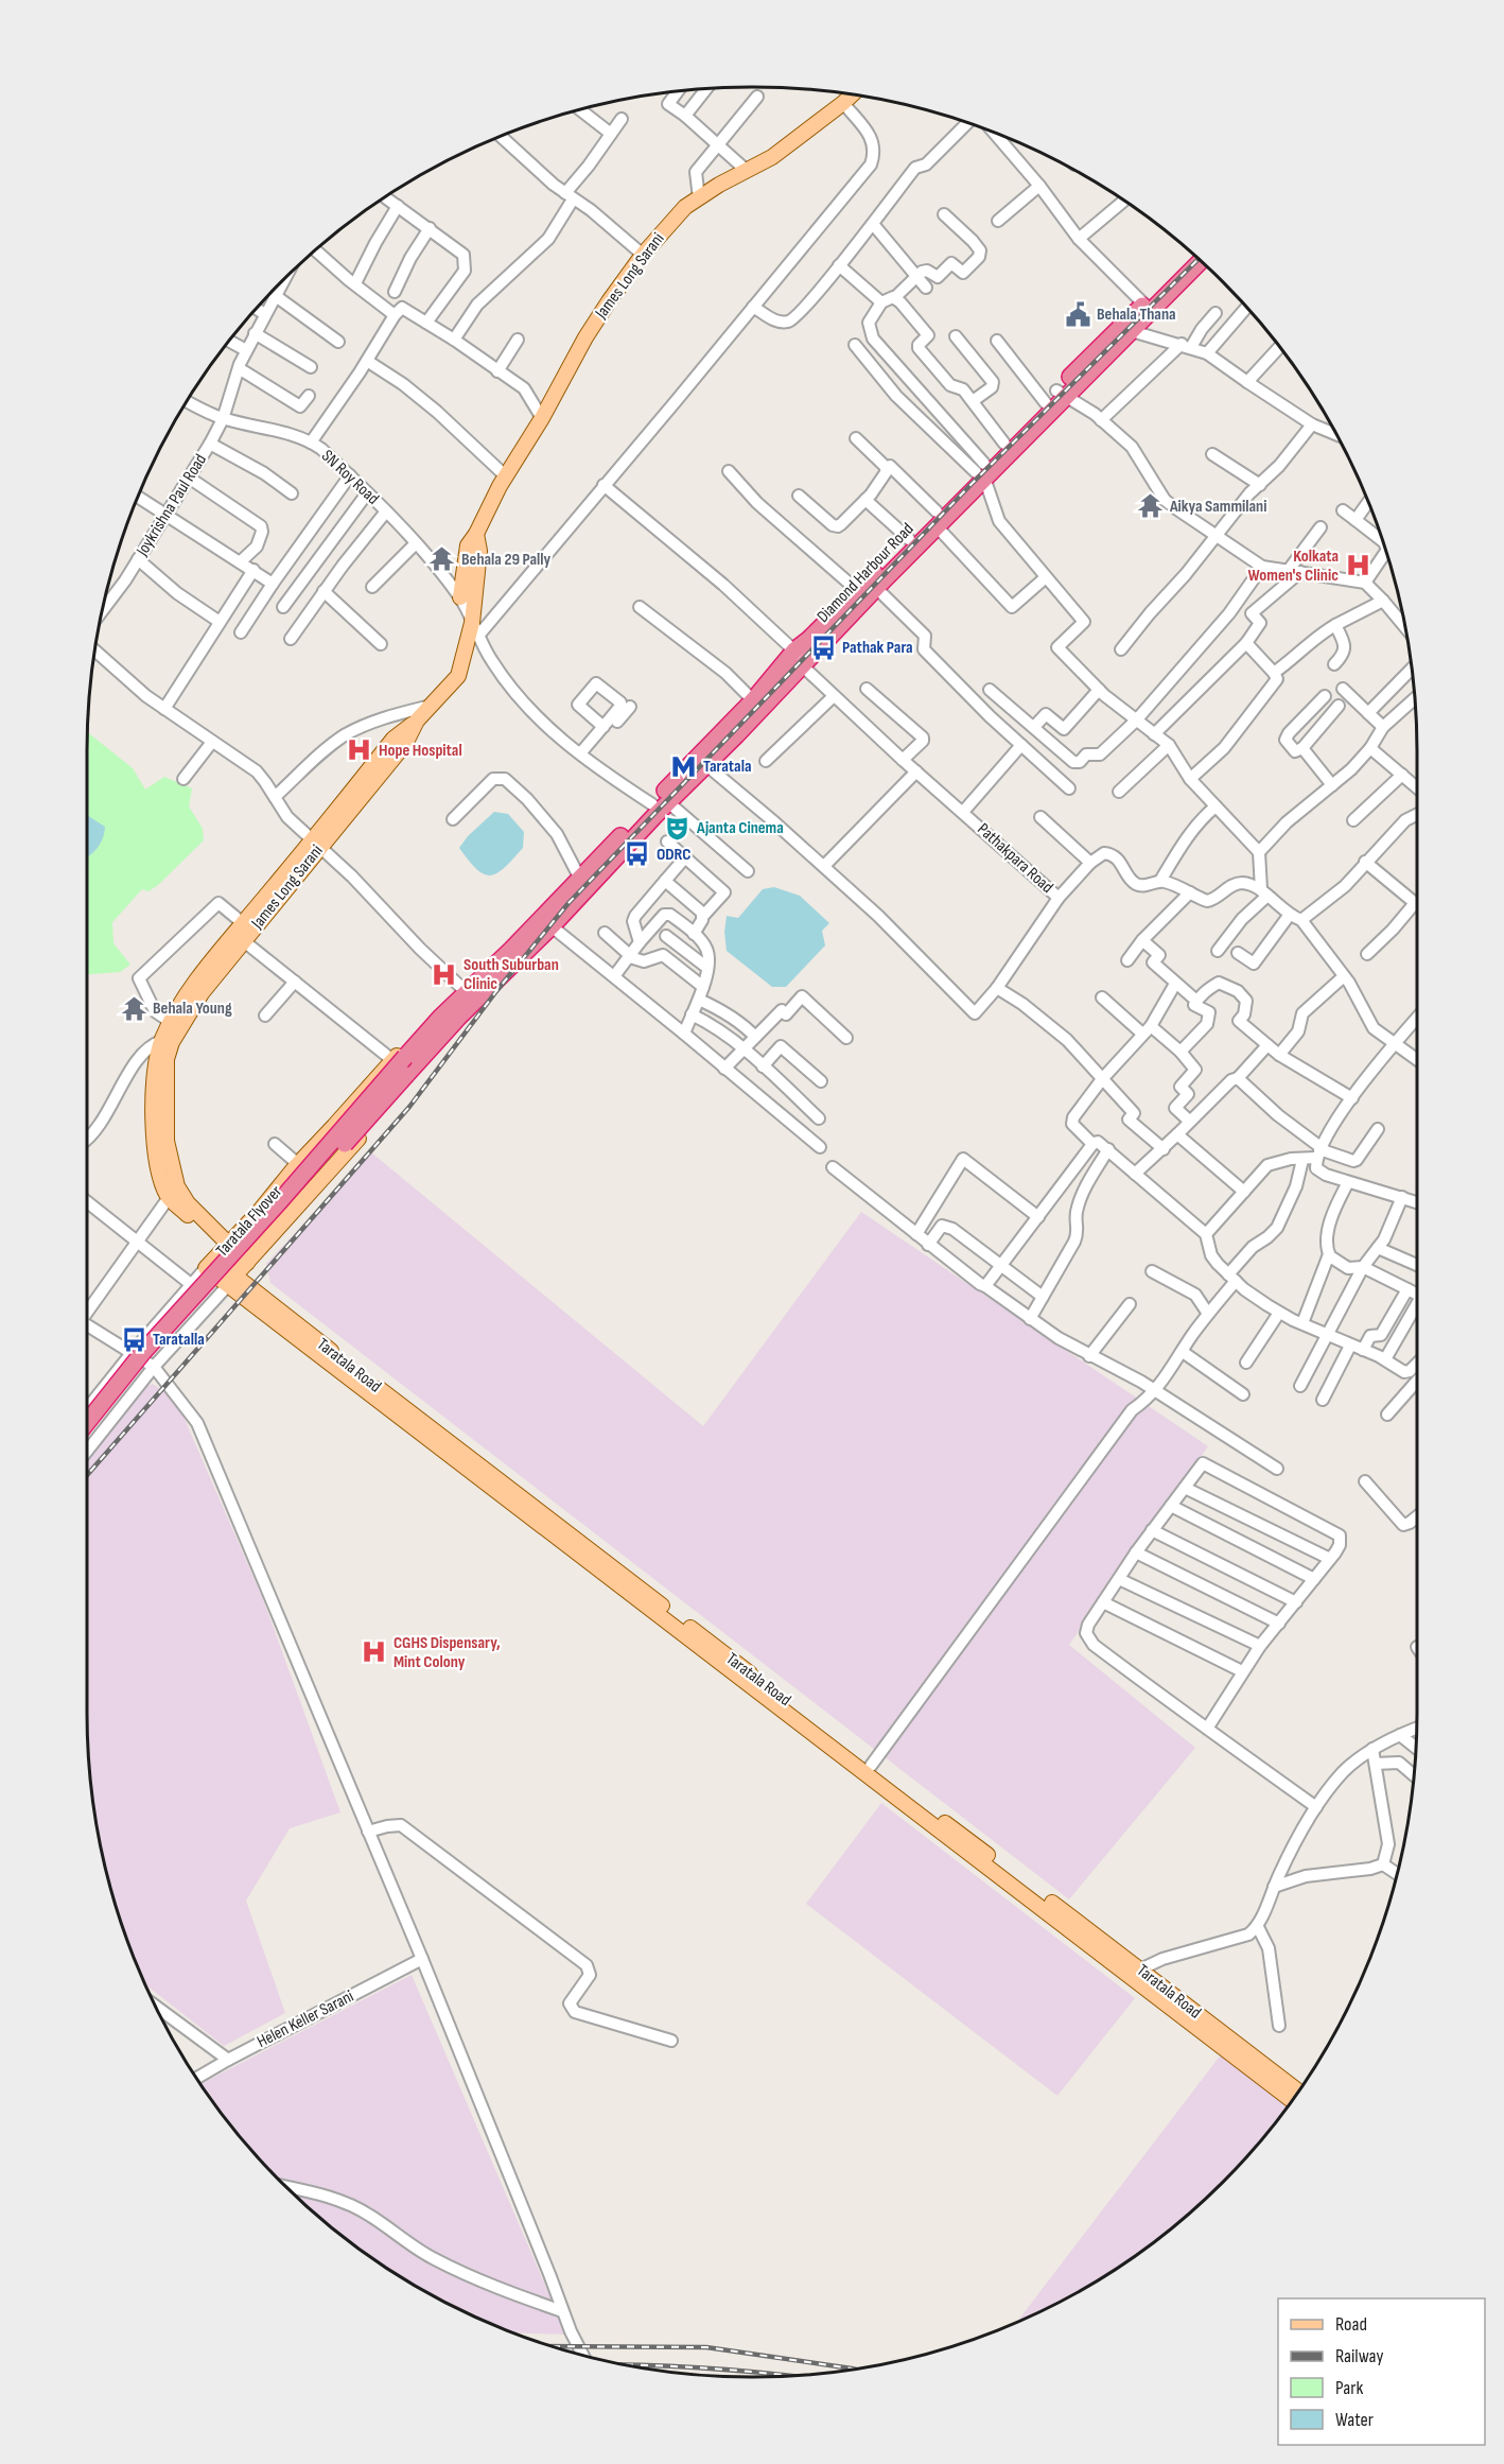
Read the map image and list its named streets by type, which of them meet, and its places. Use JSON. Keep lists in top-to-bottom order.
{
  "streets": {
    "highway": ["Diamond Harbour Road", "Taratala Flyover"],
    "main road": ["James Long Sarani", "Taratala Road"],
    "street": [
      "SN Roy Road",
      "Joykrishna Paul Road",
      "Pathakpara Road",
      "Helen Keller Sarani"
    ]
  },
  "crossings": [
    ["James Long Sarani", "SN Roy Road"],
    ["SN Roy Road", "Joykrishna Paul Road"],
    ["SN Roy Road", "Diamond Harbour Road"],
    ["Diamond Harbour Road", "Pathakpara Road"],
    ["Diamond Harbour Road", "Taratala Flyover"]
  ],
  "places": {
    "public building": ["Behala Thana"],
    "temple": ["Aikya Sammilani", "Behala 29 Pally", "Behala Young"],
    "hospital": [
      "Kolkata Women's Clinic",
      "Hope Hospital",
      "South Suburban Clinic",
      "CGHS Dispensary, Mint Colony"
    ],
    "bus stop": ["Pathak Para", "ODRC", "Taratalla"],
    "metro station": ["Taratala"],
    "theatre": ["Ajanta Cinema"]
  },
  "legend": [
    "Road",
    "Railway",
    "Park",
    "Water"
  ]
}
